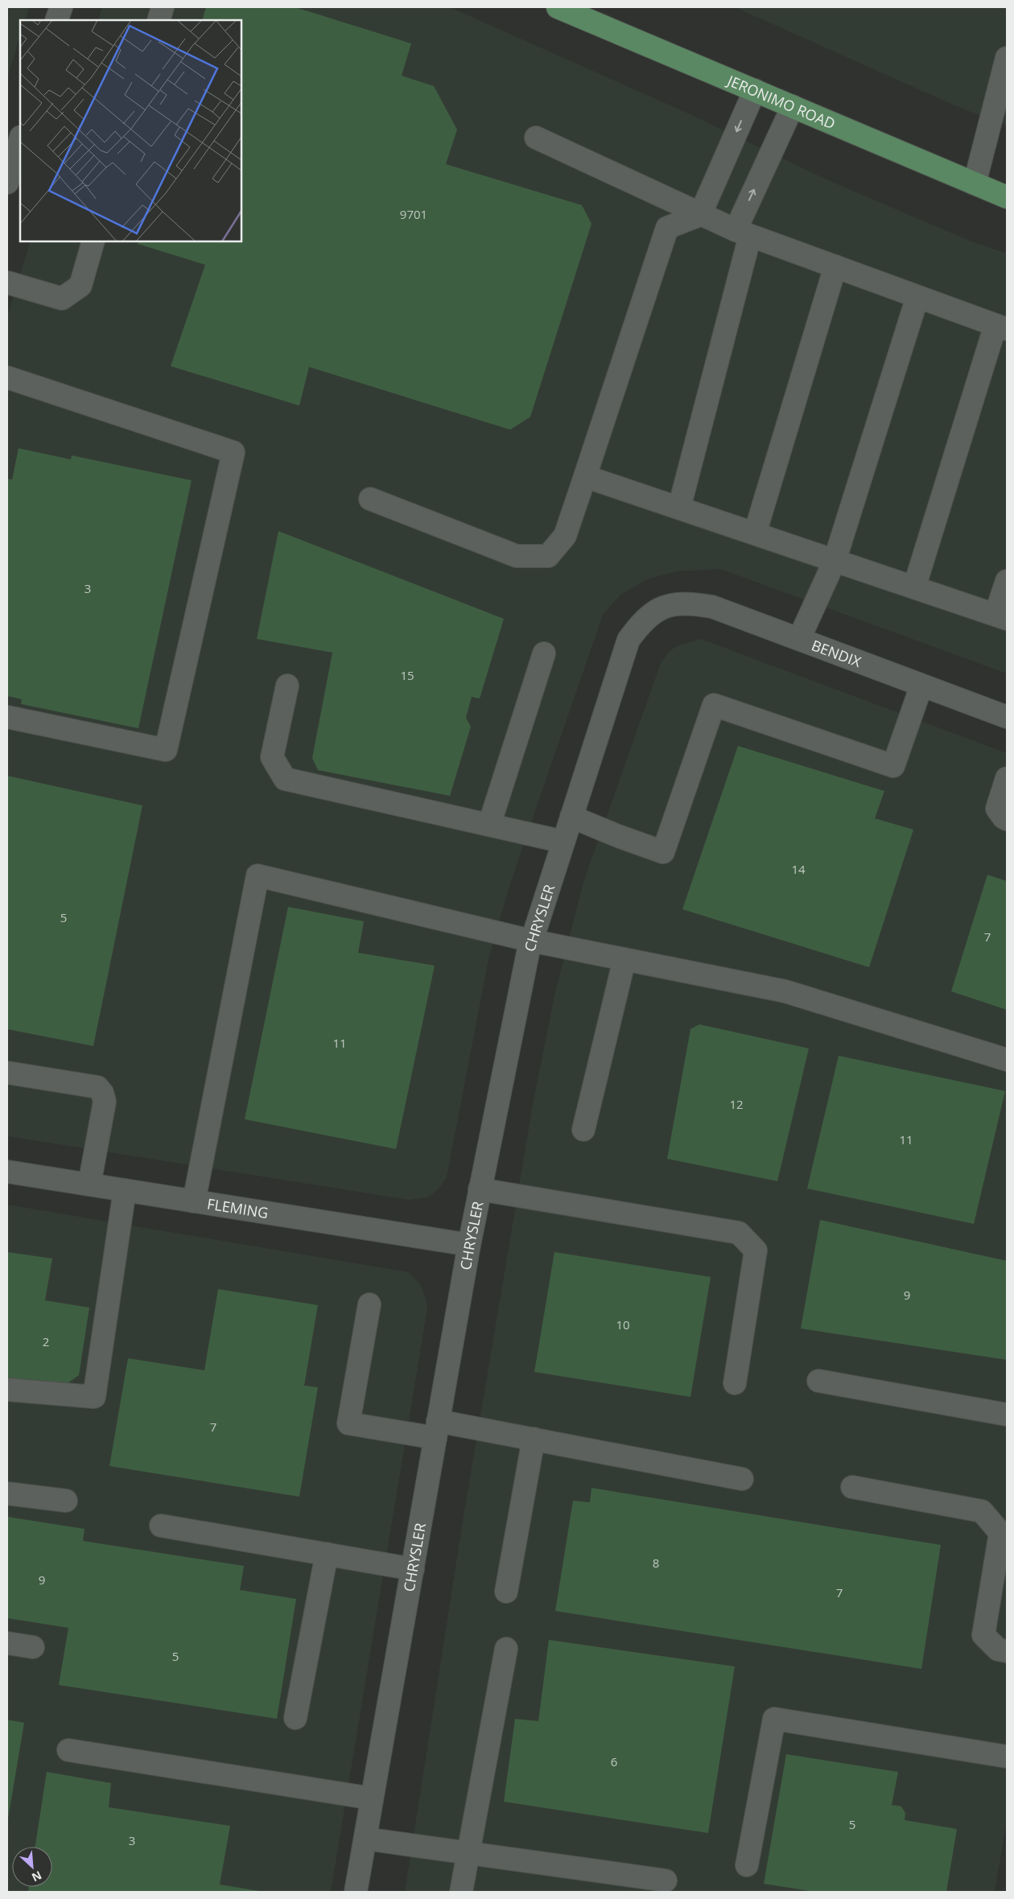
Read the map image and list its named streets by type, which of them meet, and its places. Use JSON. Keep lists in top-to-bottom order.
{
  "streets": {
    "main road": ["JERONIMO ROAD"],
    "street": ["BENDIX", "CHRYSLER", "FLEMING"]
  },
  "crossings": [
    ["BENDIX", "CHRYSLER"],
    ["CHRYSLER", "FLEMING"]
  ],
  "house_numbers": [
    "9701",
    "3",
    "15",
    "14",
    "5",
    "7",
    "11",
    "12",
    "11",
    "9",
    "10",
    "2",
    "7",
    "8",
    "9",
    "7",
    "5",
    "6",
    "5",
    "3"
  ],
  "north": "bottom right"
}
